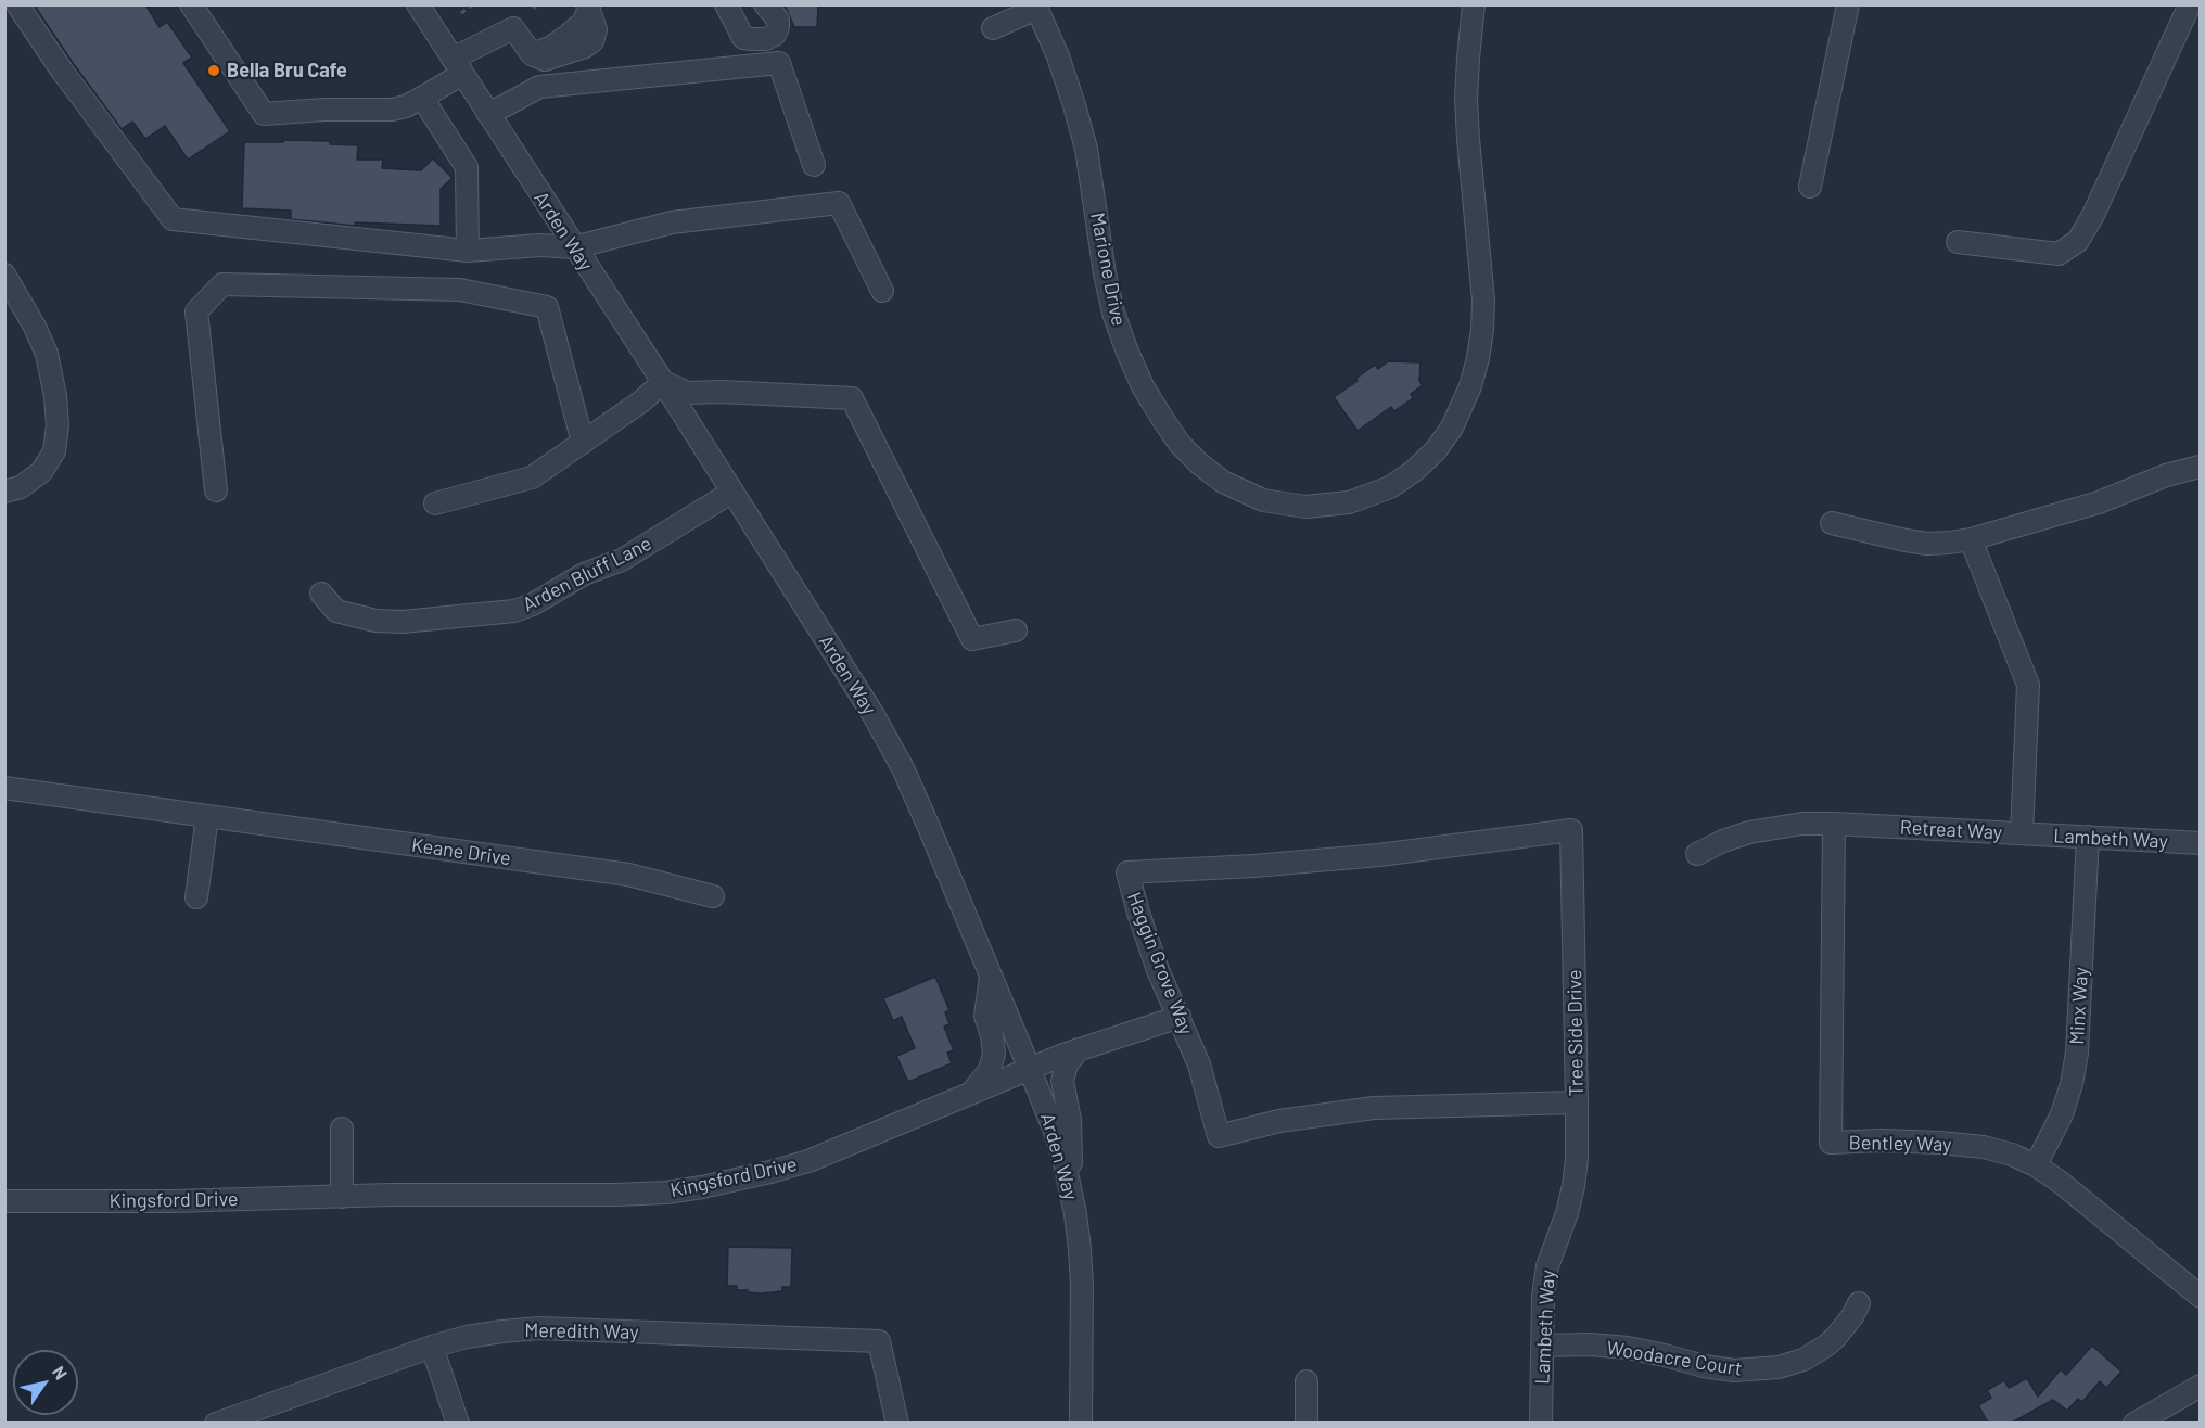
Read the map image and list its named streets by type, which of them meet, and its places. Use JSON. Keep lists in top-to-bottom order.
{
  "streets": {
    "street": [
      "Arden Way",
      "Marione Drive",
      "Arden Bluff Lane",
      "Retreat Way",
      "Lambeth Way",
      "Keane Drive",
      "Haggin Grove Way",
      "Minx Way",
      "Tree Side Drive",
      "Bentley Way",
      "Kingsford Drive",
      "Meredith Way",
      "Woodacre Court"
    ]
  },
  "crossings": [
    ["Arden Way", "Arden Bluff Lane"],
    ["Arden Way", "Kingsford Drive"],
    ["Retreat Way", "Lambeth Way"],
    ["Retreat Way", "Bentley Way"],
    ["Lambeth Way", "Minx Way"],
    ["Lambeth Way", "Tree Side Drive"],
    ["Lambeth Way", "Woodacre Court"],
    ["Haggin Grove Way", "Tree Side Drive"],
    ["Haggin Grove Way", "Kingsford Drive"],
    ["Minx Way", "Bentley Way"]
  ],
  "places": ["Bella Bru Cafe"],
  "north": "top right"
}
